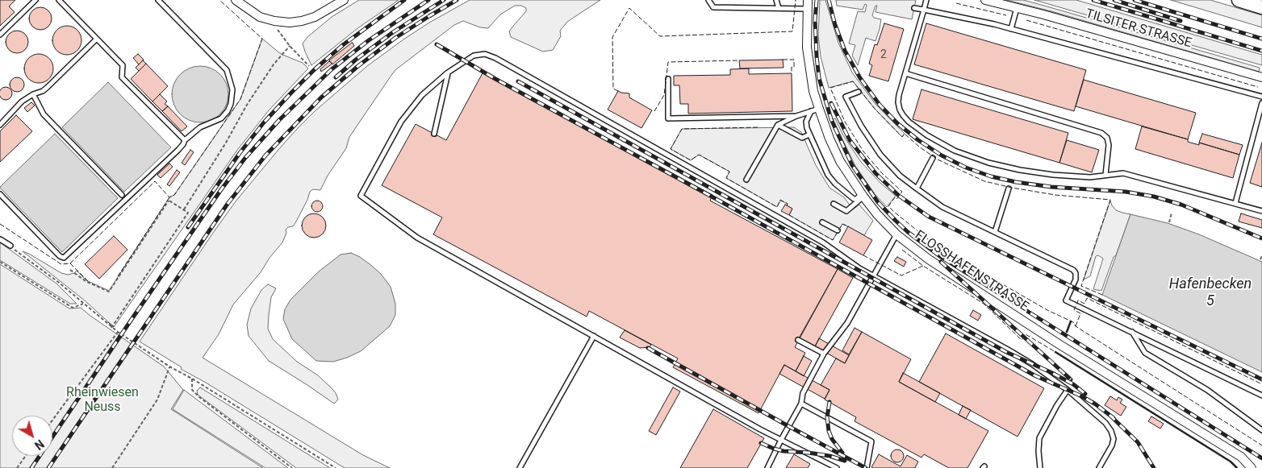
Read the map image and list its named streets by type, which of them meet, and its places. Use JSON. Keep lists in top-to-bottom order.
{
  "streets": {
    "street": ["TILSITER STRASSE", "FLOSSHAFENSTRASSE"]
  },
  "water": ["Hafenbecken 5"],
  "parks": ["Rheinwiesen Neuss"],
  "house_numbers": ["2"],
  "north": "bottom right"
}
